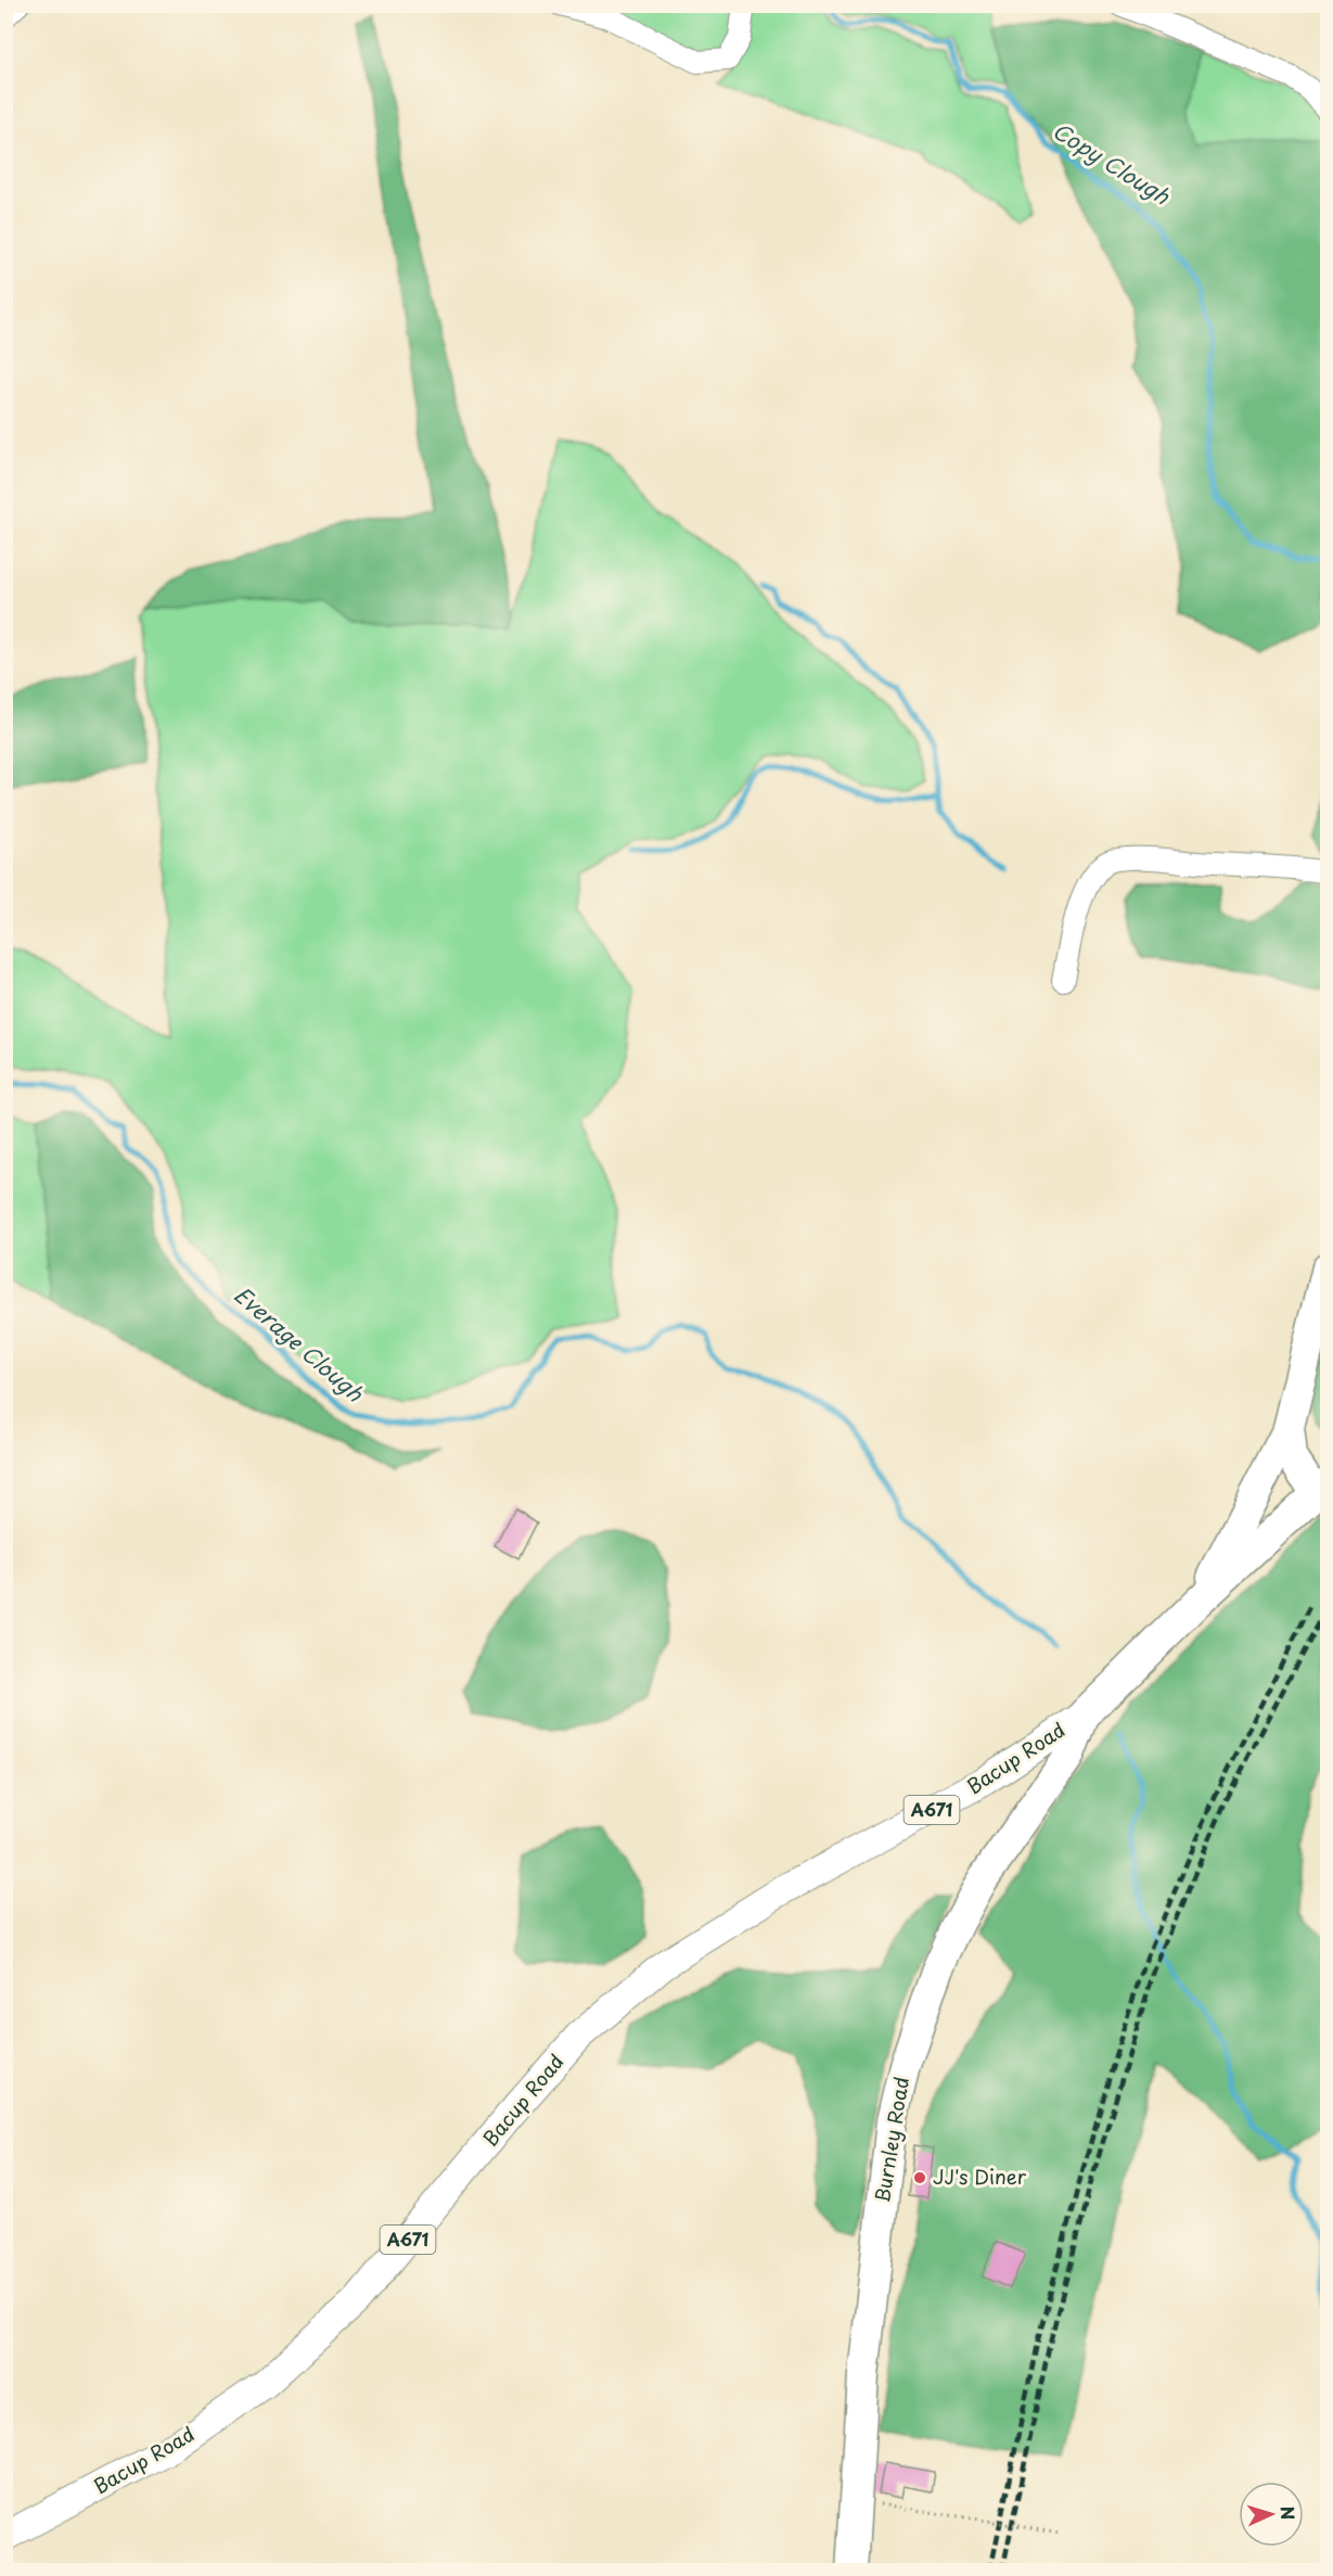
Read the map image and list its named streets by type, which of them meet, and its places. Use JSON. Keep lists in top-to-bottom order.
{
  "streets": {
    "highway": ["Burnley Road"],
    "main road": ["Bacup Road", "A671"]
  },
  "crossings": [
    ["Bacup Road", "Burnley Road"]
  ],
  "water": ["Copy Clough", "Everage Clough"],
  "places": ["JJ's Diner"],
  "north": "right"
}
